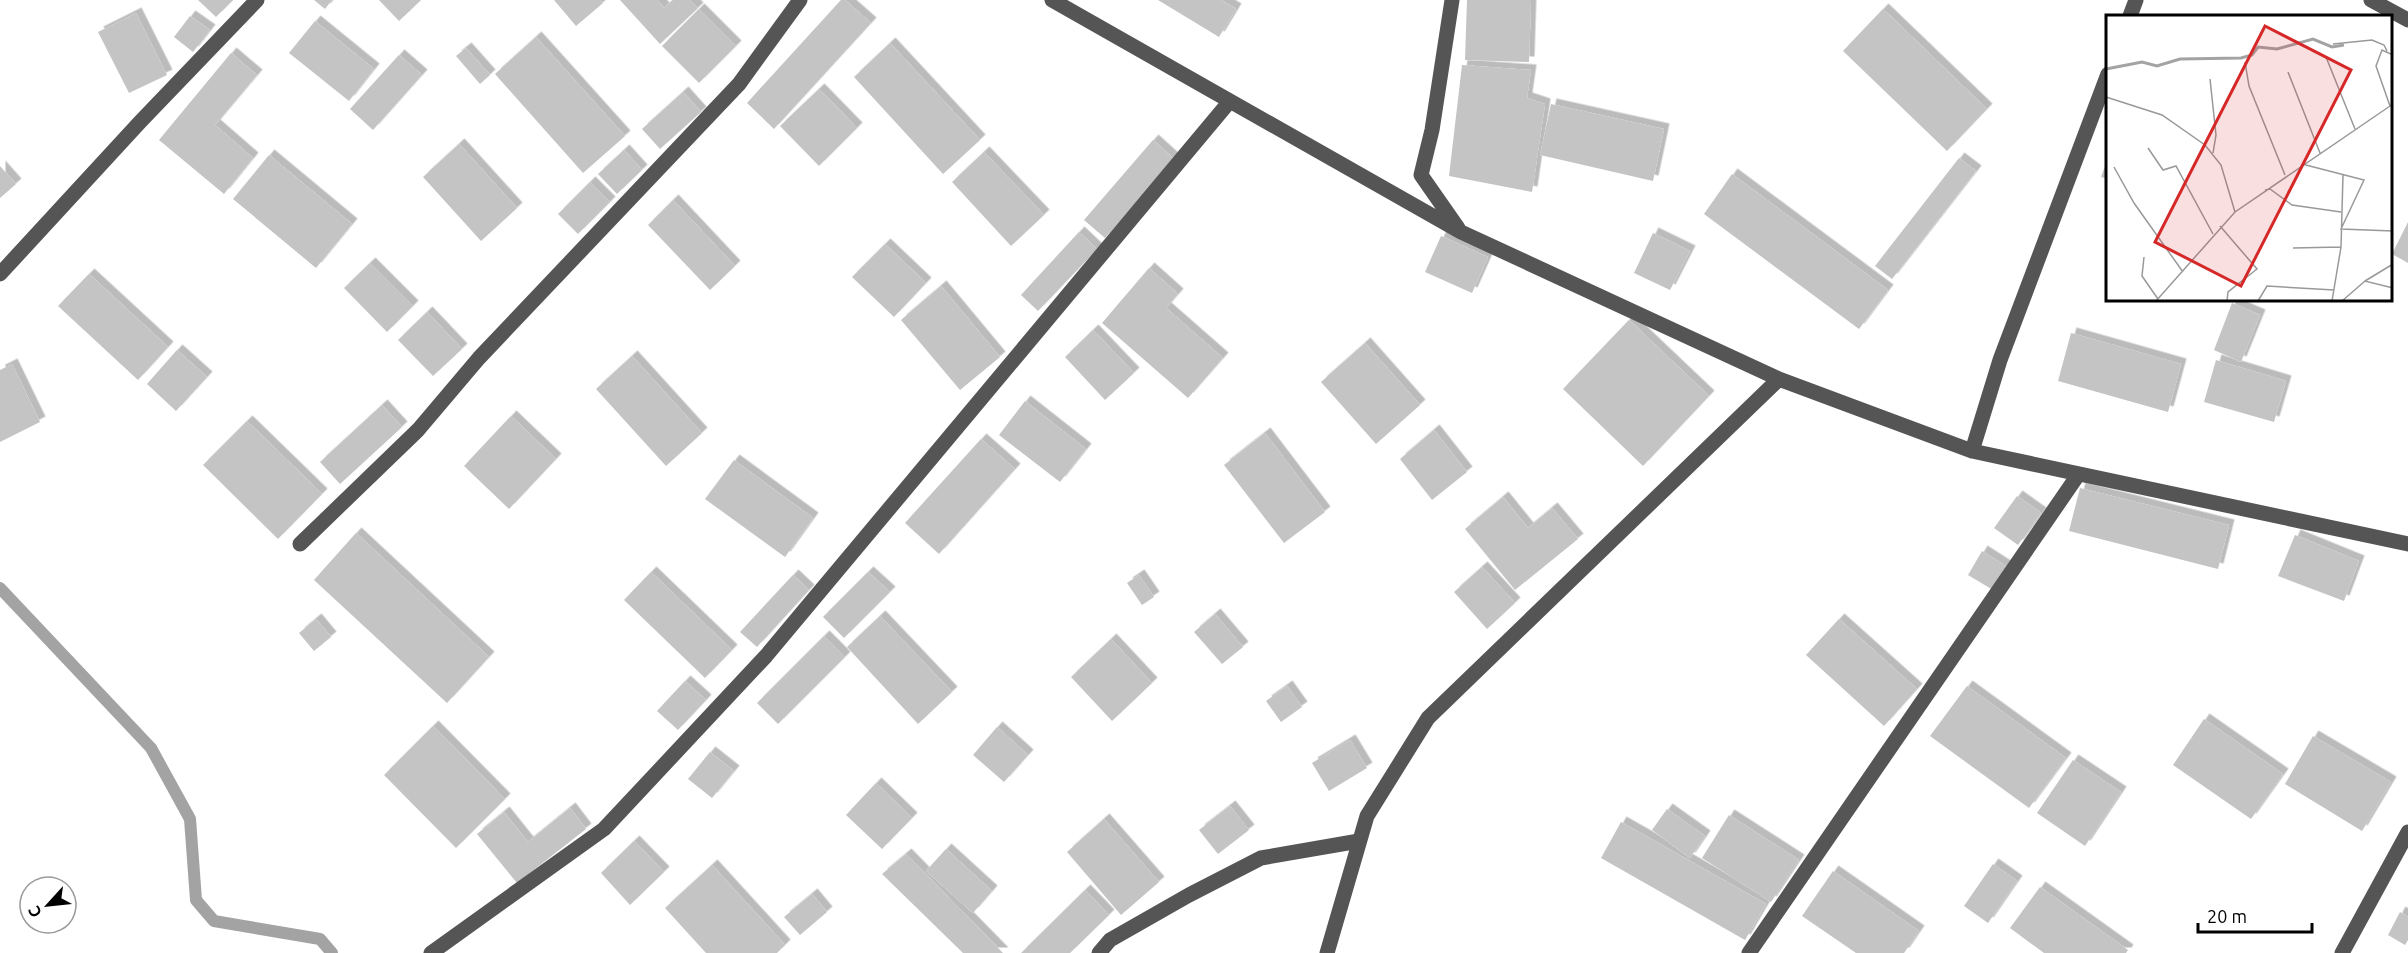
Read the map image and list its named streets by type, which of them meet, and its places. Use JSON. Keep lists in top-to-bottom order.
{
  "scale_bar": "20 m",
  "north": "bottom left"
}
